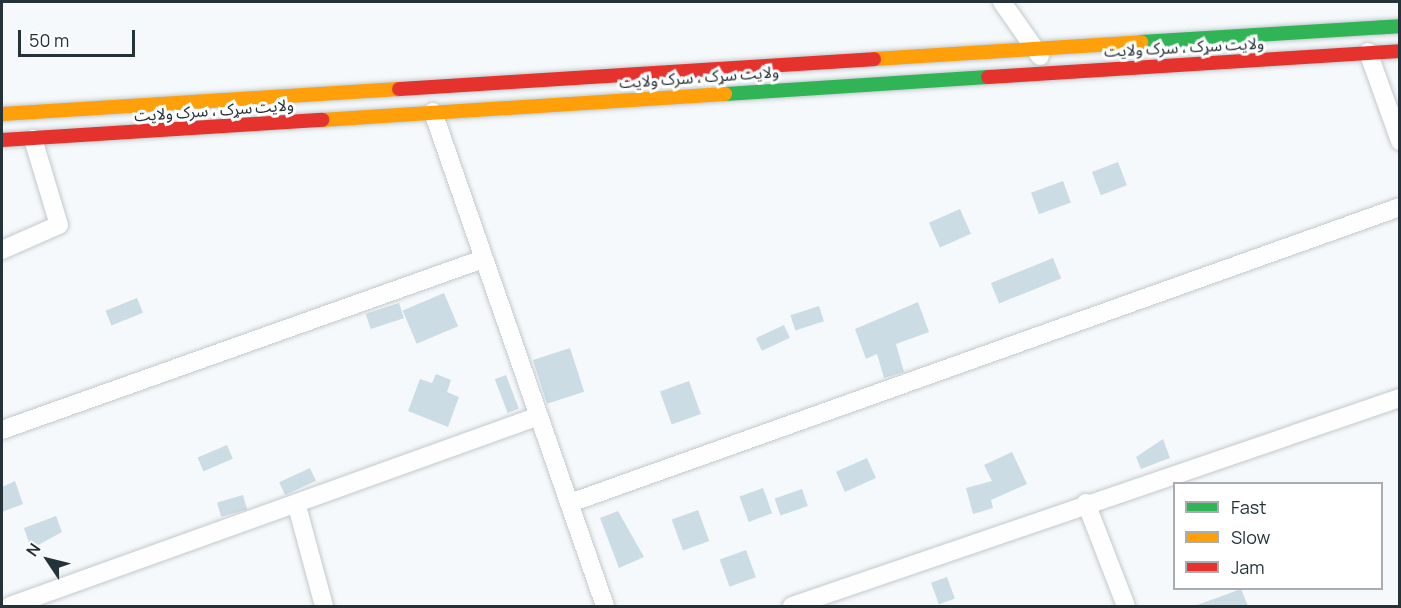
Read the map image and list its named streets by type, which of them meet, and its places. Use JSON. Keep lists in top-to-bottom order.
{
  "streets": {
    "main road": ["ولایت سړک ، سرک ولایت"]
  },
  "legend": ["Fast", "Slow", "Jam"],
  "scale_bar": "50 m",
  "north": "top left"
}
